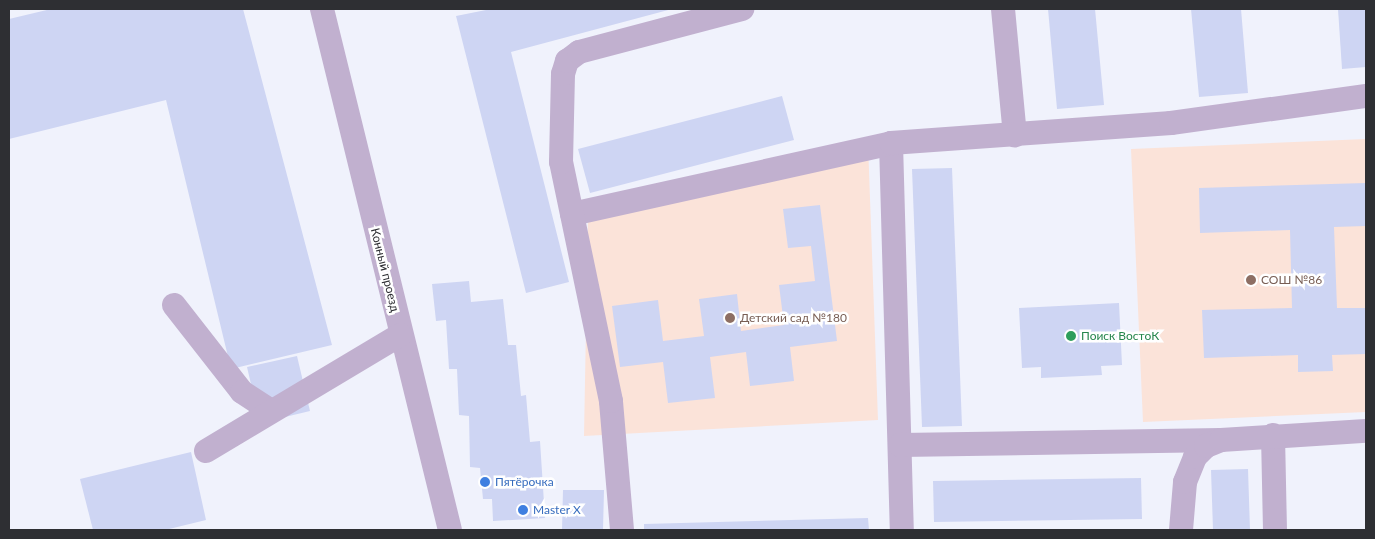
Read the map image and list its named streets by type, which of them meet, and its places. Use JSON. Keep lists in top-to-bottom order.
{
  "streets": {
    "street": ["Конный проезд"]
  },
  "places": [
    "СОШ №86",
    "Детский сад №180",
    "Поиск ВостоК",
    "Пятёрочка",
    "Master X"
  ]
}
